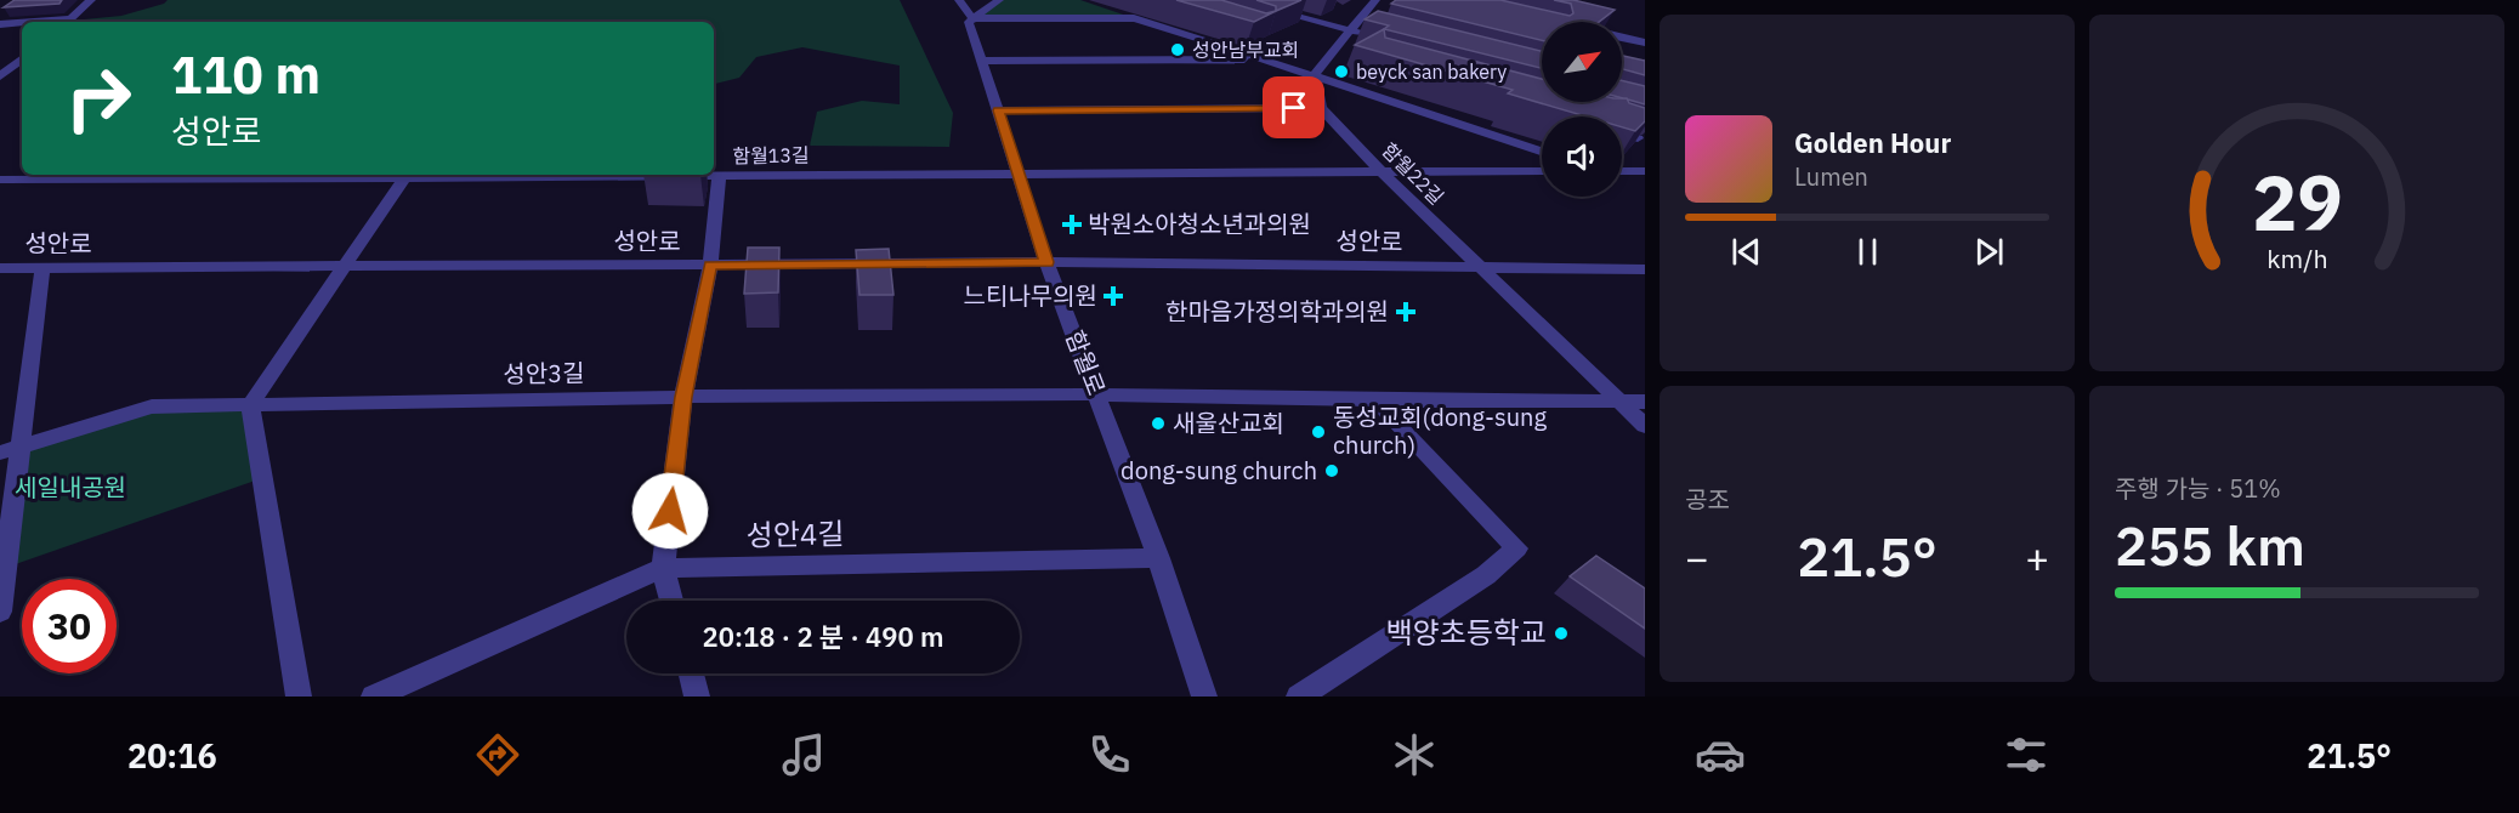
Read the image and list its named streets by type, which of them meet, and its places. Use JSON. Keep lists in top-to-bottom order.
{
  "streets": {
    "street": [
      "함월13길",
      "함월22길",
      "성안로",
      "함월로",
      "성안3길",
      "성안4길"
    ]
  },
  "crossings": [
    ["함월13길", "함월22길"],
    ["함월13길", "함월로"],
    ["함월22길", "성안로"],
    ["함월22길", "성안3길"],
    ["성안로", "함월로"],
    ["함월로", "성안3길"],
    ["함월로", "성안4길"]
  ],
  "parks": ["세일내공원"],
  "places": {
    "other": [
      "성안남부교회",
      "beyck san bakery",
      "새울산교회",
      "동성교회(dong-sung church)",
      "dong-sung church",
      "백양초등학교"
    ],
    "health": ["박원소아청소년과의원", "느티나무의원", "한마음가정의학과의원"]
  },
  "north": "top right",
  "page": {
    "turn": ["110 m", "성안로"],
    "song": ["Golden Hour", "Lumen"],
    "tile": [
      "공조",
      ["주행 가능 · 51%", "255 km"]
    ],
    "heat": ["−", "21.5°", "+"],
    "limit": "30",
    "trip": "20:18 · 2 분 · 490 m",
    "tabs": ["20:16", "21.5°"],
    "gauge": ["29", "km/h"]
  }
}
